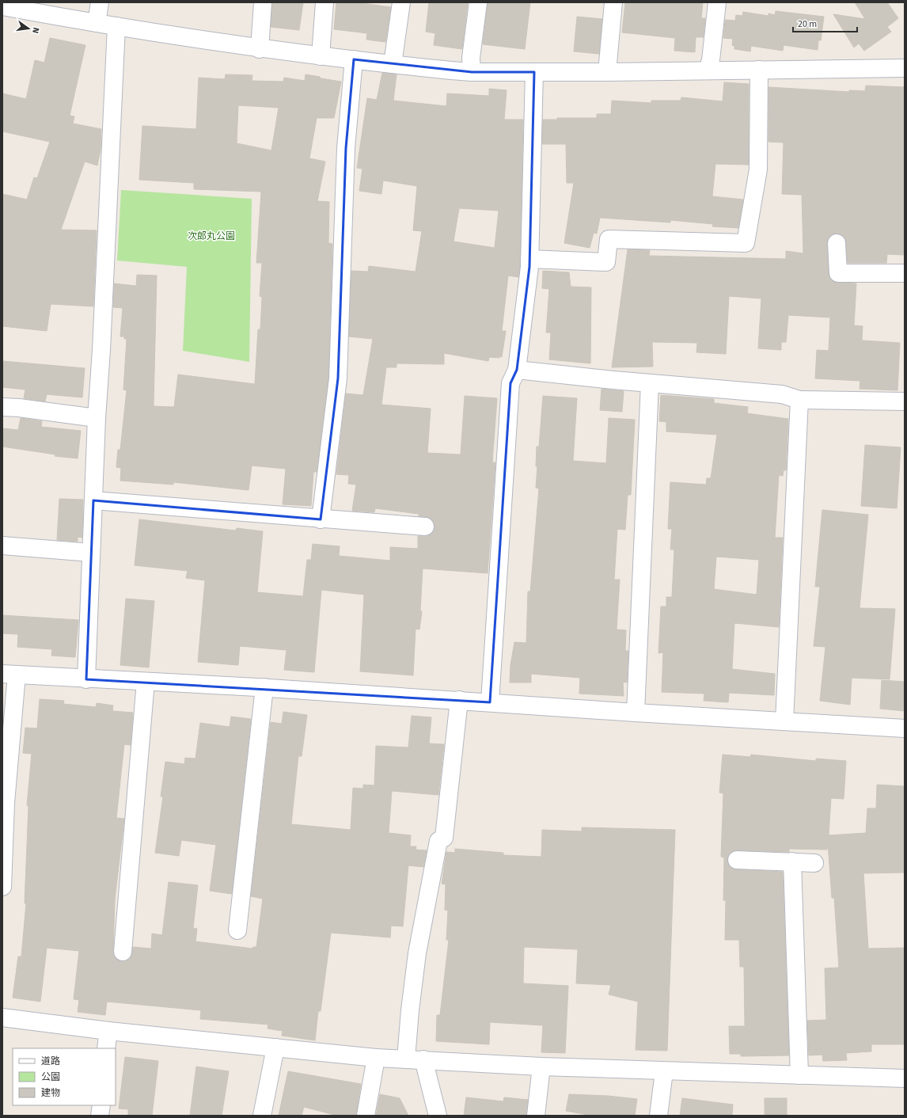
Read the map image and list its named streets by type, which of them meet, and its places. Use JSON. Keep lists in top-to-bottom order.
{
  "parks": ["次郎丸公園"],
  "legend": ["道路", "公園", "建物"],
  "scale_bar": "20 m",
  "north": "right"
}
